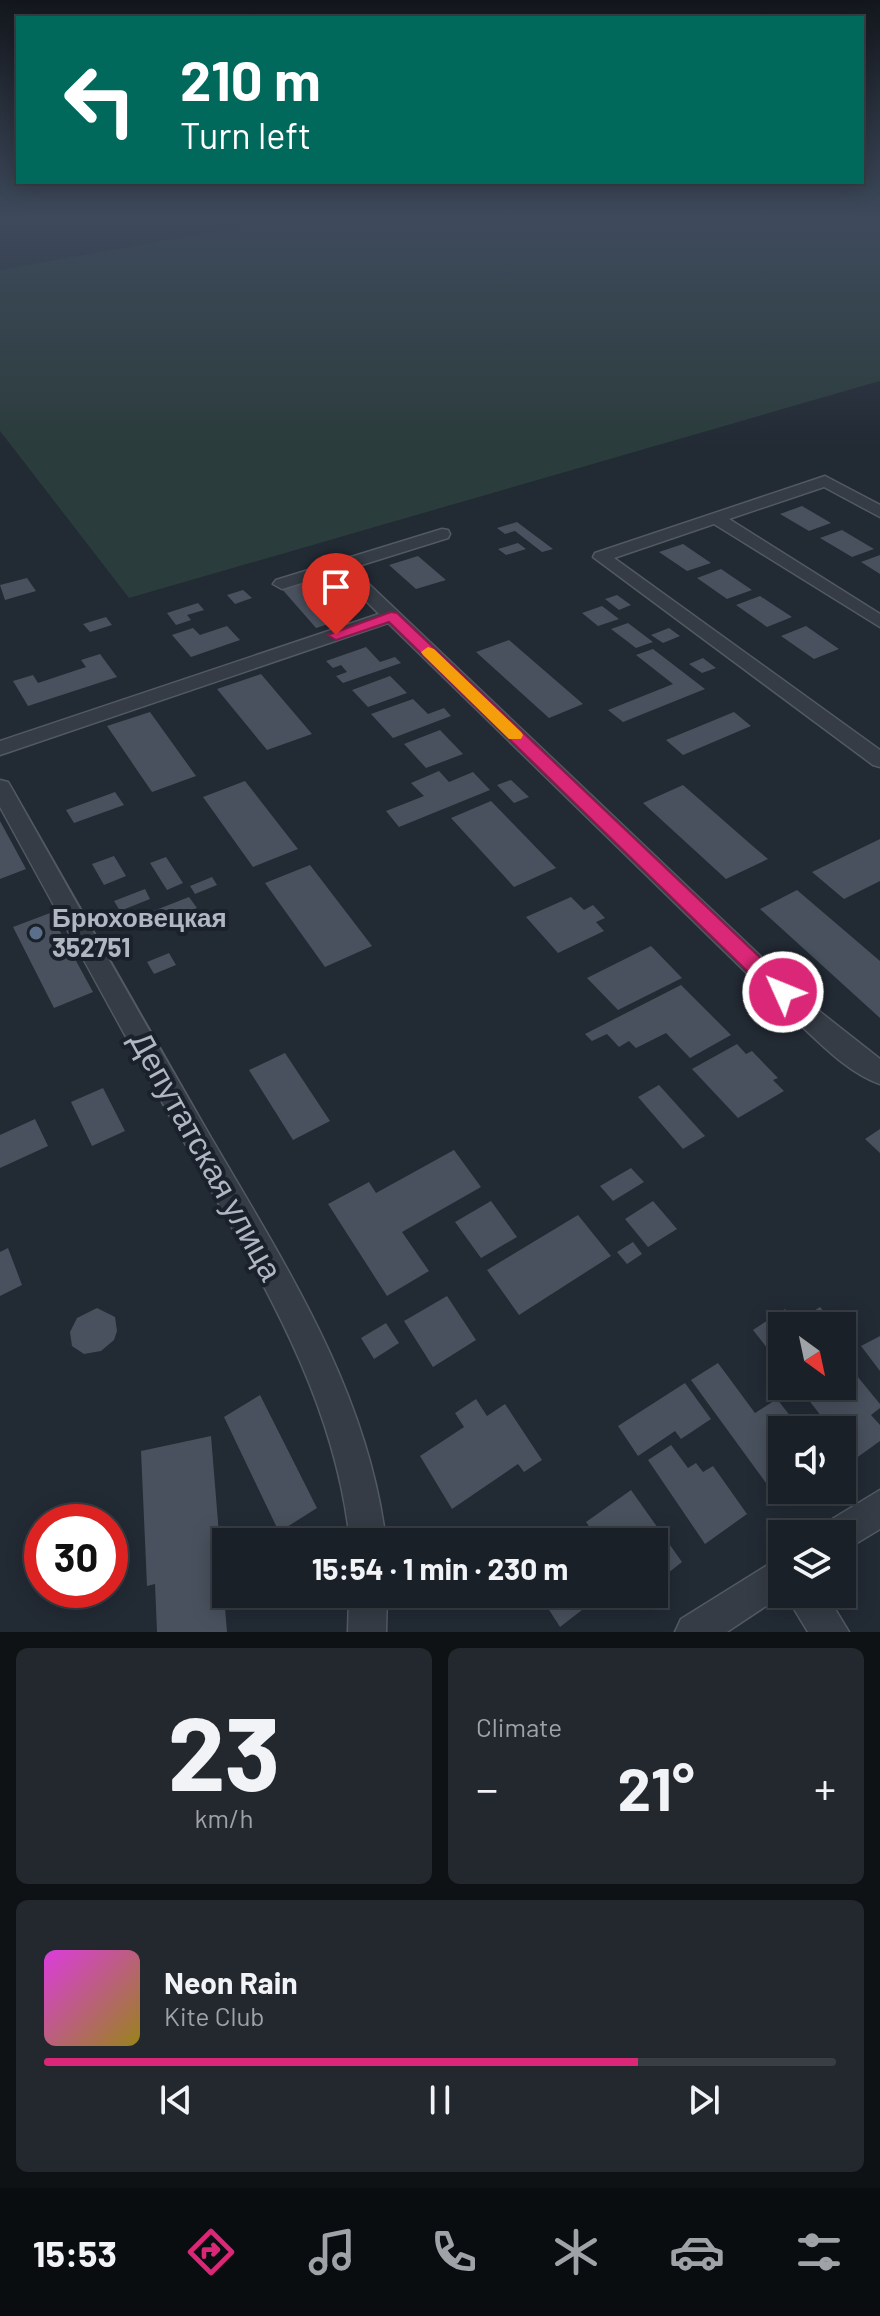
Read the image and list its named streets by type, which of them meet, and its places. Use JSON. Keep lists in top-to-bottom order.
{
  "streets": {
    "street": ["Депутатская улица"]
  },
  "places": ["Брюховецкая 352751"],
  "north": "bottom right",
  "page": {
    "turn": ["210 m", "Turn left"],
    "limit": "30",
    "trip": "15:54 · 1 min · 230 m",
    "tile": [
      ["23", "km/h"],
      "Climate"
    ],
    "heat": ["−", "21°", "+"],
    "song": ["Neon Rain", "Kite Club"],
    "tabs": "15:53"
  }
}
